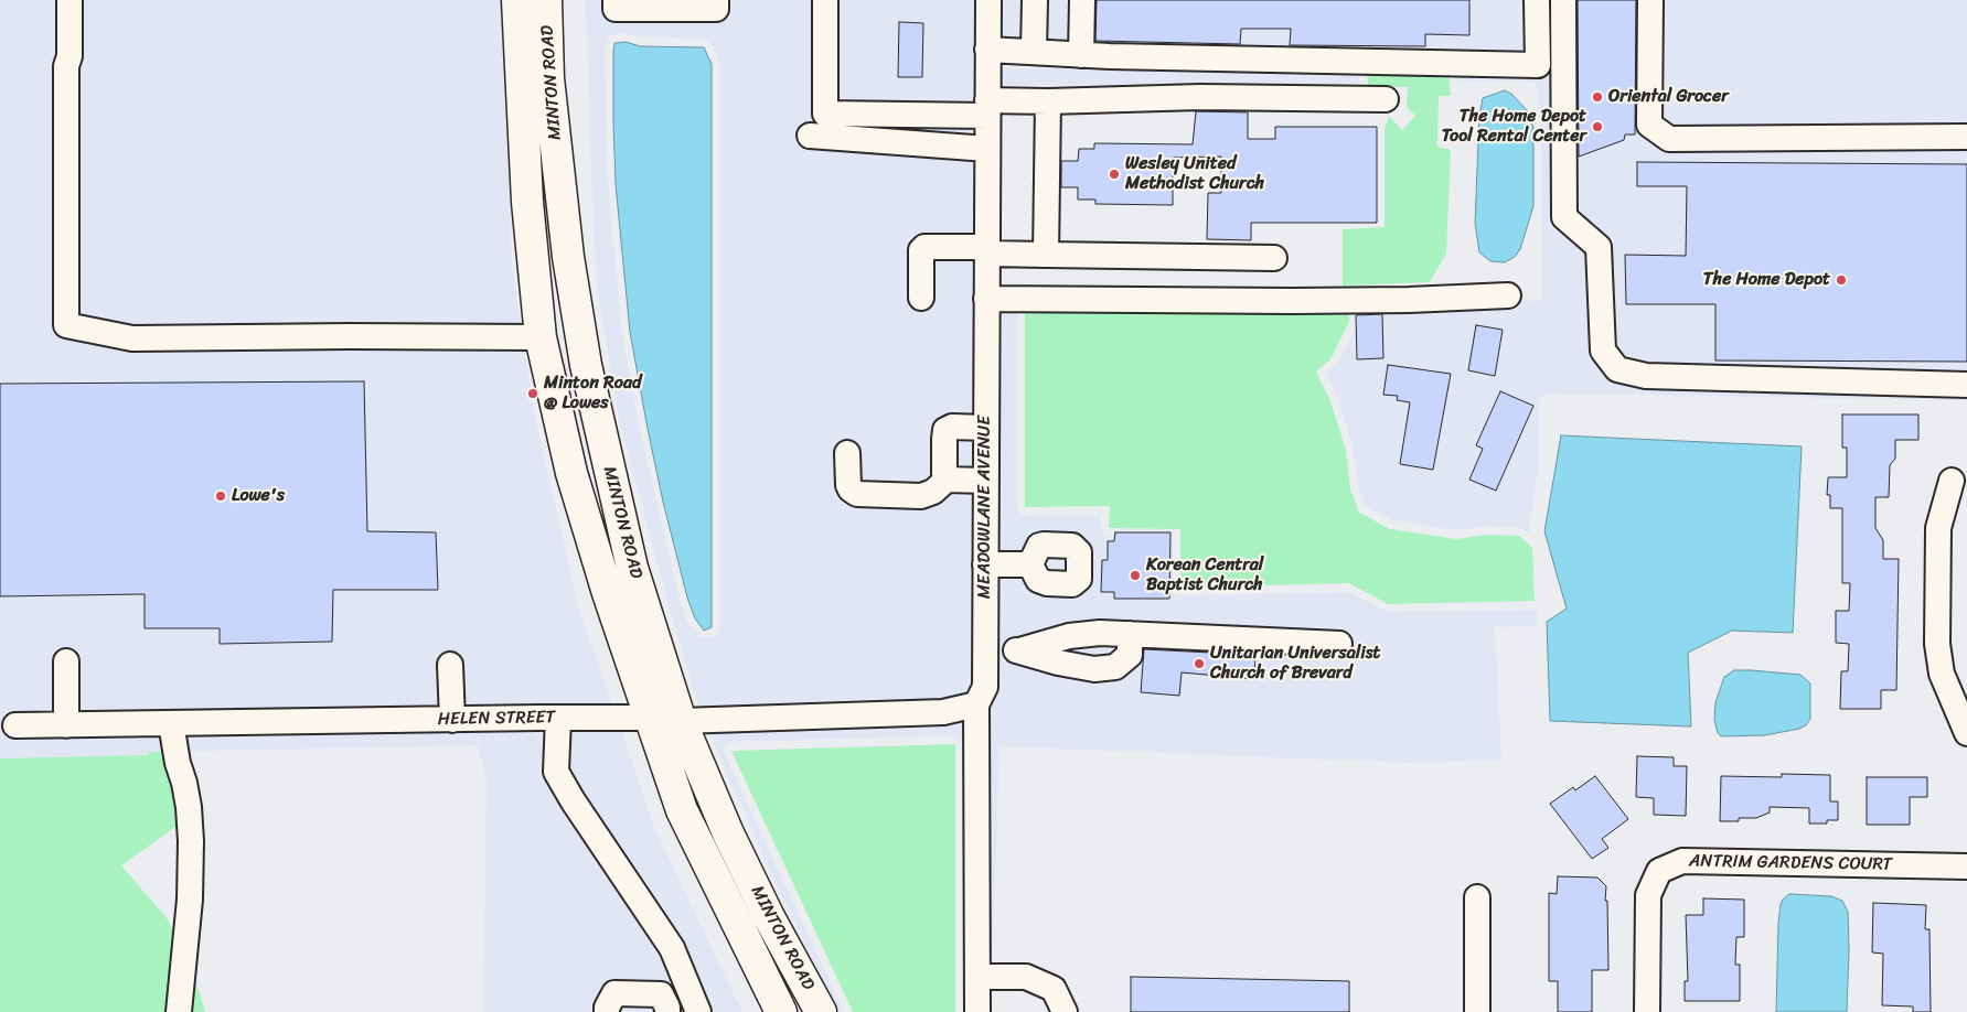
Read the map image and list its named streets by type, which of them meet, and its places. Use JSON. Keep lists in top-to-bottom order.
{
  "streets": {
    "main road": ["MINTON ROAD"],
    "street": ["MEADOWLANE AVENUE", "HELEN STREET", "ANTRIM GARDENS COURT"]
  },
  "crossings": [
    ["MINTON ROAD", "HELEN STREET"],
    ["MEADOWLANE AVENUE", "HELEN STREET"]
  ],
  "places": [
    "Oriental Grocer",
    "The Home Depot Tool Rental Center",
    "Wesley United Methodist Church",
    "The Home Depot",
    "Minton Road @ Lowes",
    "Lowe's",
    "Korean Central Baptist Church",
    "Unitarian Universalist Church of Brevard"
  ]
}
